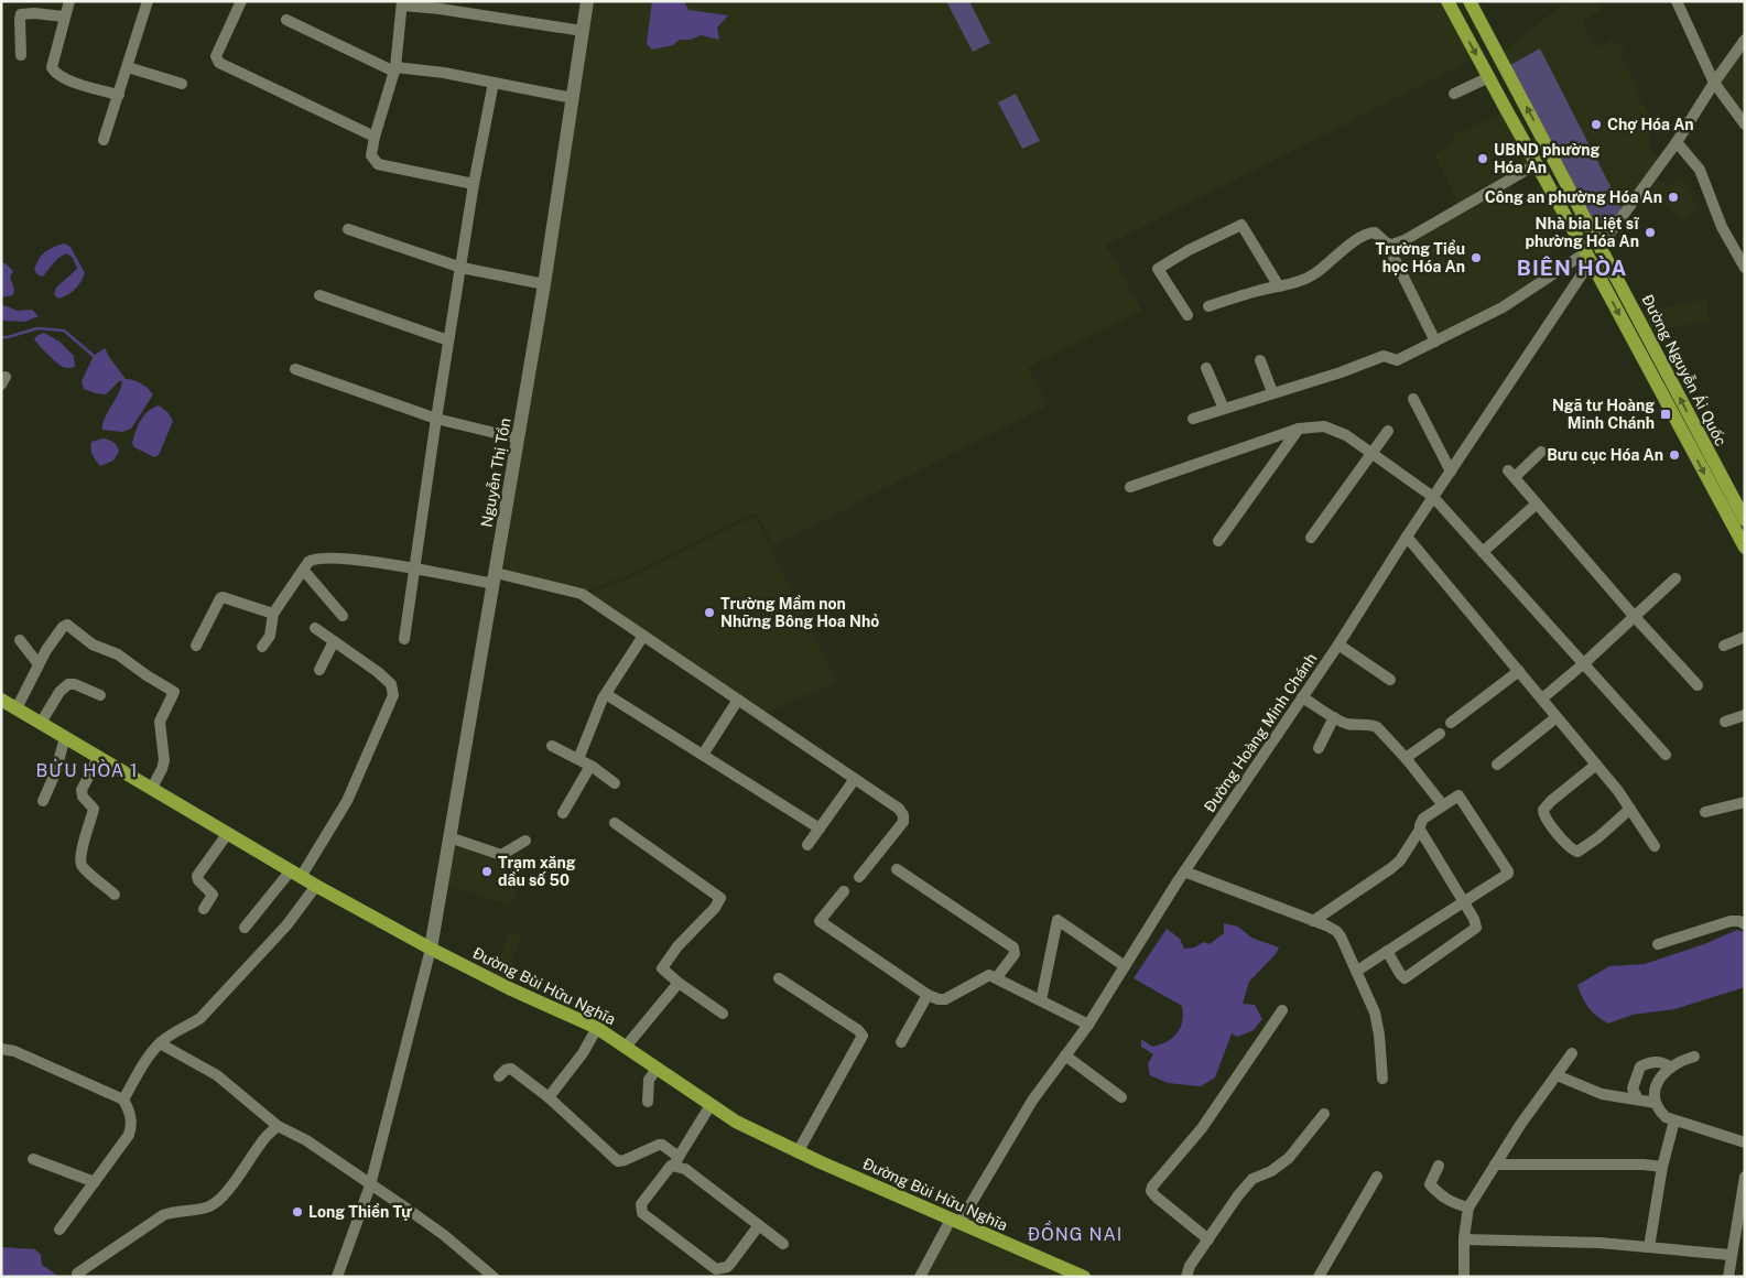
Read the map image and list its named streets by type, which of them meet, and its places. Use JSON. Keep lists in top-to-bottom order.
{
  "streets": {
    "main road": ["Đường Nguyễn Ái Quốc", "Đường Bùi Hữu Nghĩa"],
    "street": ["Nguyễn Thị Tồn", "Đường Hoàng Minh Chánh"]
  },
  "crossings": [
    ["Đường Nguyễn Ái Quốc", "Đường Hoàng Minh Chánh"],
    ["Nguyễn Thị Tồn", "Đường Bùi Hữu Nghĩa"],
    ["Đường Hoàng Minh Chánh", "Đường Bùi Hữu Nghĩa"]
  ],
  "districts": ["BIÊN HÒA", "BỬU HÒA 1", "ĐỒNG NAI"],
  "places": {
    "other": [
      "Chợ Hóa An",
      "UBND phường Hóa An",
      "Công an phường Hóa An",
      "Nhà bia Liệt sĩ phường Hóa An",
      "Trường Tiểu học Hóa An",
      "Bưu cục Hóa An",
      "Trường Mầm non Những Bông Hoa Nhỏ",
      "Trạm xăng dầu số 50",
      "Long Thiền Tự"
    ],
    "transit": ["Ngã tư Hoàng Minh Chánh"]
  }
}
